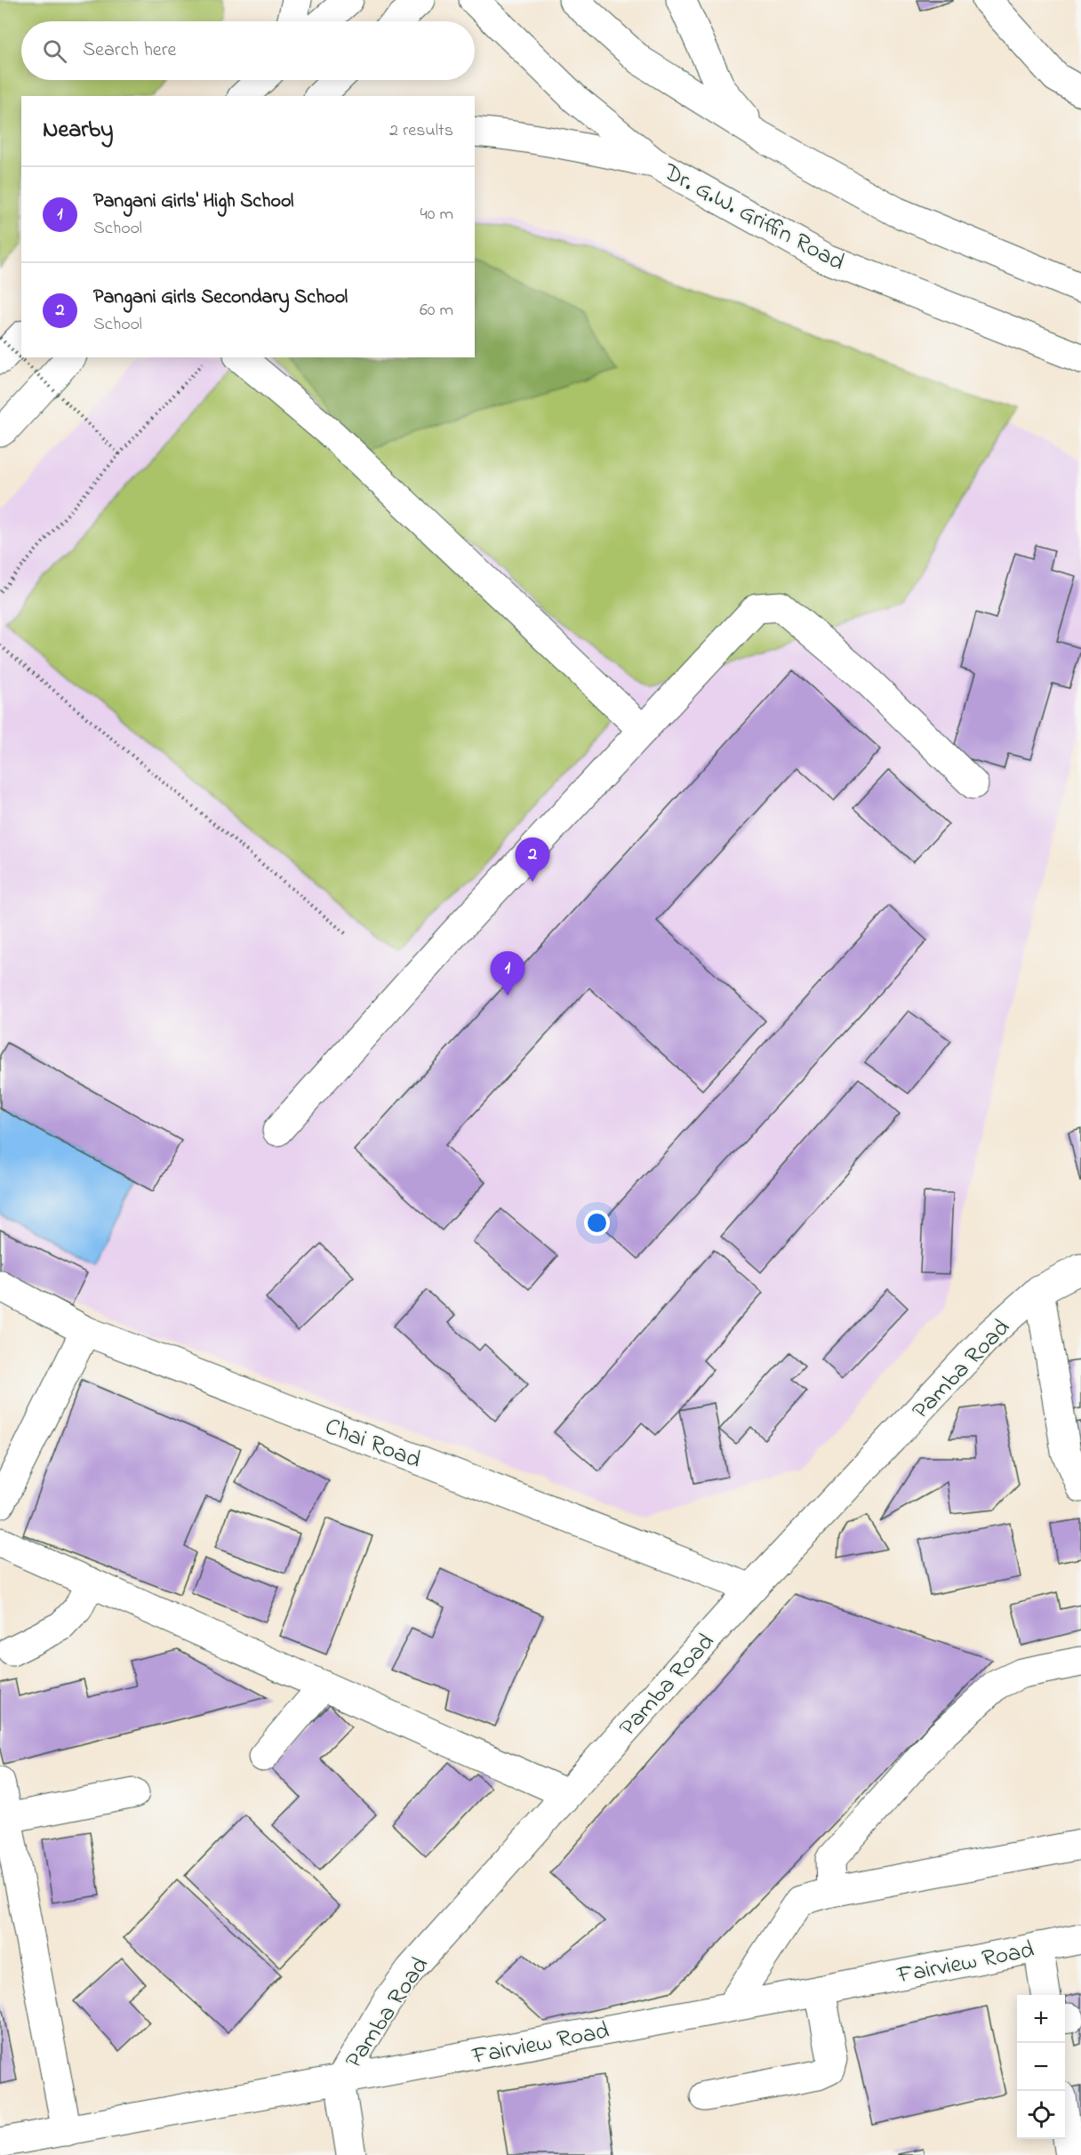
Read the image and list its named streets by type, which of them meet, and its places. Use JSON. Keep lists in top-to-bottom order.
{
  "streets": {
    "street": [
      "Dr. G.W. Griffin Road",
      "Pamba Road",
      "Chai Road",
      "Fairview Road"
    ]
  },
  "crossings": [
    ["Pamba Road", "Chai Road"],
    ["Pamba Road", "Fairview Road"]
  ],
  "page": {
    "search": "Search here",
    "heading": ["Nearby", "2 results"],
    "list": [
      {
        "mark": "1",
        "name": "Pangani Girls' High School",
        "note": "School",
        "value": "40 m"
      },
      {
        "mark": "2",
        "name": "Pangani Girls Secondary School",
        "note": "School",
        "value": "60 m"
      }
    ],
    "pins": ["2", "1"],
    "map_buttons": ["+", "−"]
  }
}
